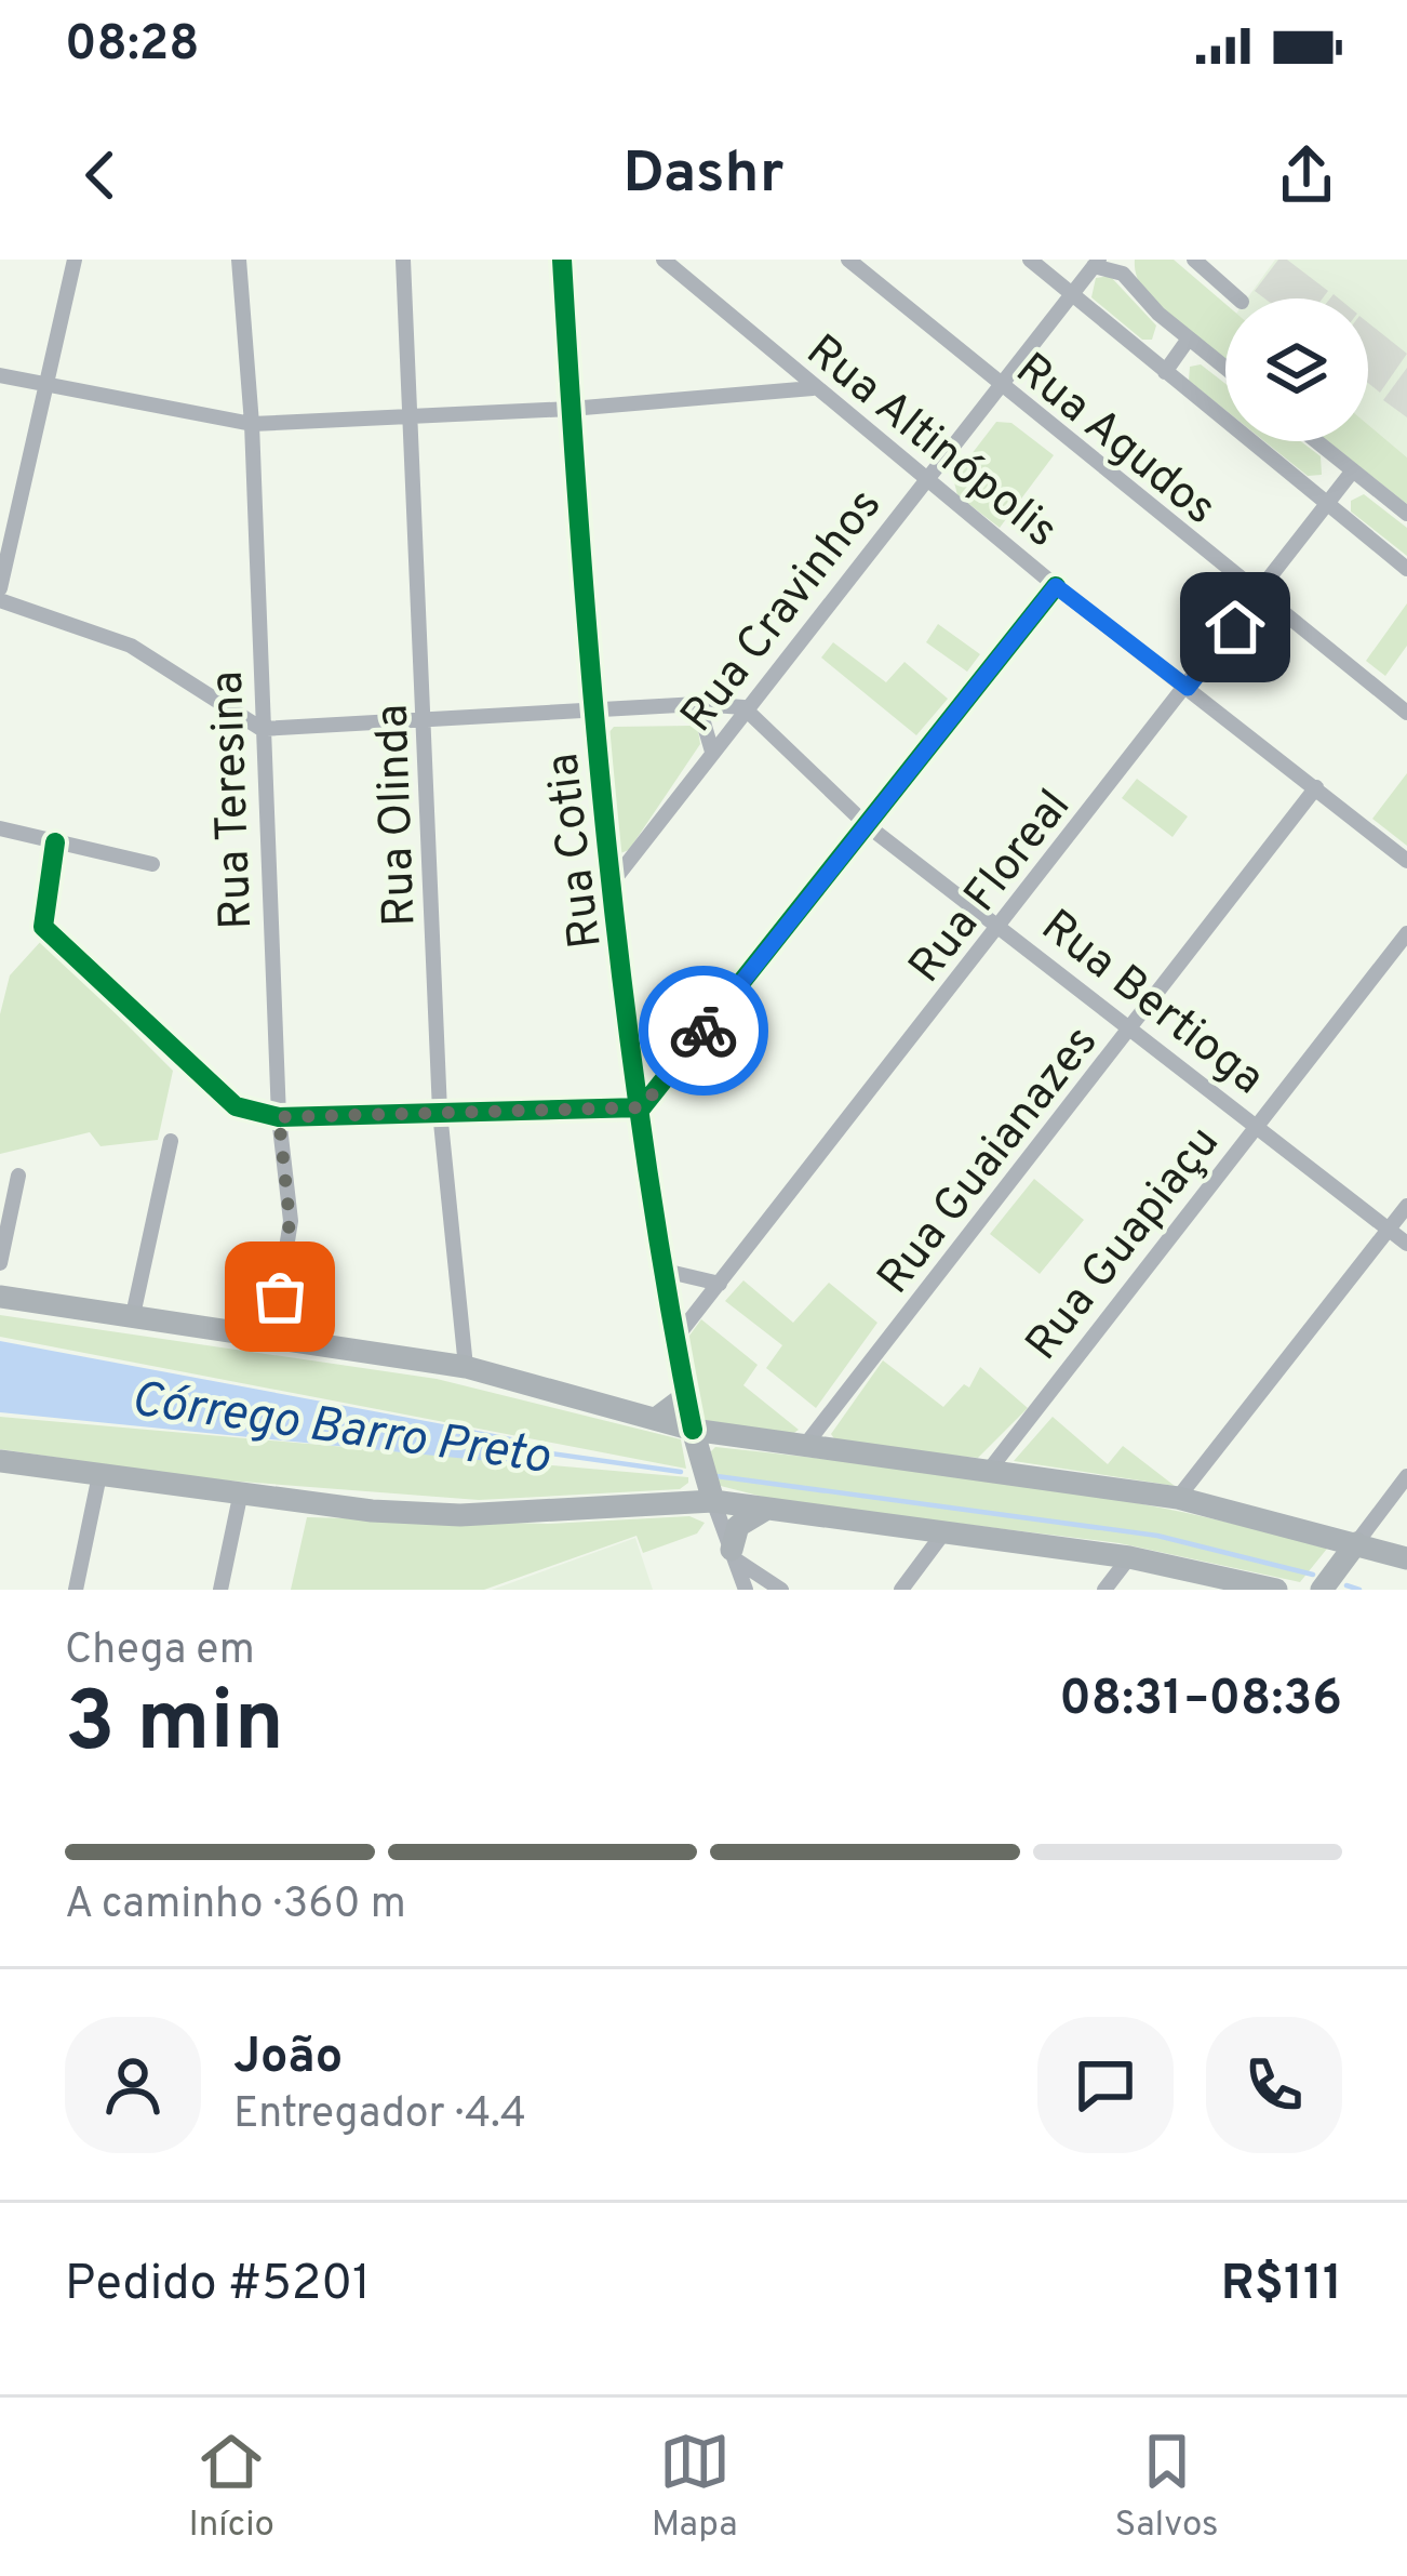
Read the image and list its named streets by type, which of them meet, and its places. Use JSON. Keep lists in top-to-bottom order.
{
  "streets": {
    "street": [
      "Rua Agudos",
      "Rua Altinópolis",
      "Rua Cravinhos",
      "Rua Teresina",
      "Rua Olinda",
      "Rua Cotia",
      "Rua Floreal",
      "Rua Bertioga",
      "Rua Guaianazes",
      "Rua Guapiaçu"
    ]
  },
  "crossings": [
    ["Rua Agudos", "Rua Cravinhos"],
    ["Rua Agudos", "Rua Floreal"],
    ["Rua Altinópolis", "Rua Cravinhos"],
    ["Rua Altinópolis", "Rua Floreal"],
    ["Rua Altinópolis", "Rua Guaianazes"],
    ["Rua Cravinhos", "Rua Cotia"],
    ["Rua Cravinhos", "Rua Bertioga"],
    ["Rua Cotia", "Rua Floreal"],
    ["Rua Floreal", "Rua Bertioga"],
    ["Rua Bertioga", "Rua Guaianazes"],
    ["Rua Bertioga", "Rua Guapiaçu"]
  ],
  "water": ["Córrego Barro Preto"],
  "page": {
    "status": "08:28",
    "header": "Dashr",
    "heading": ["3 min", "Chega em", "08:31–08:36"],
    "panel": [
      "João",
      "Entregador · 4.4",
      "Pedido #5201",
      "R$111"
    ],
    "bar": "A caminho · 360 m",
    "tabs": ["Início", "Mapa", "Salvos"]
  }
}
